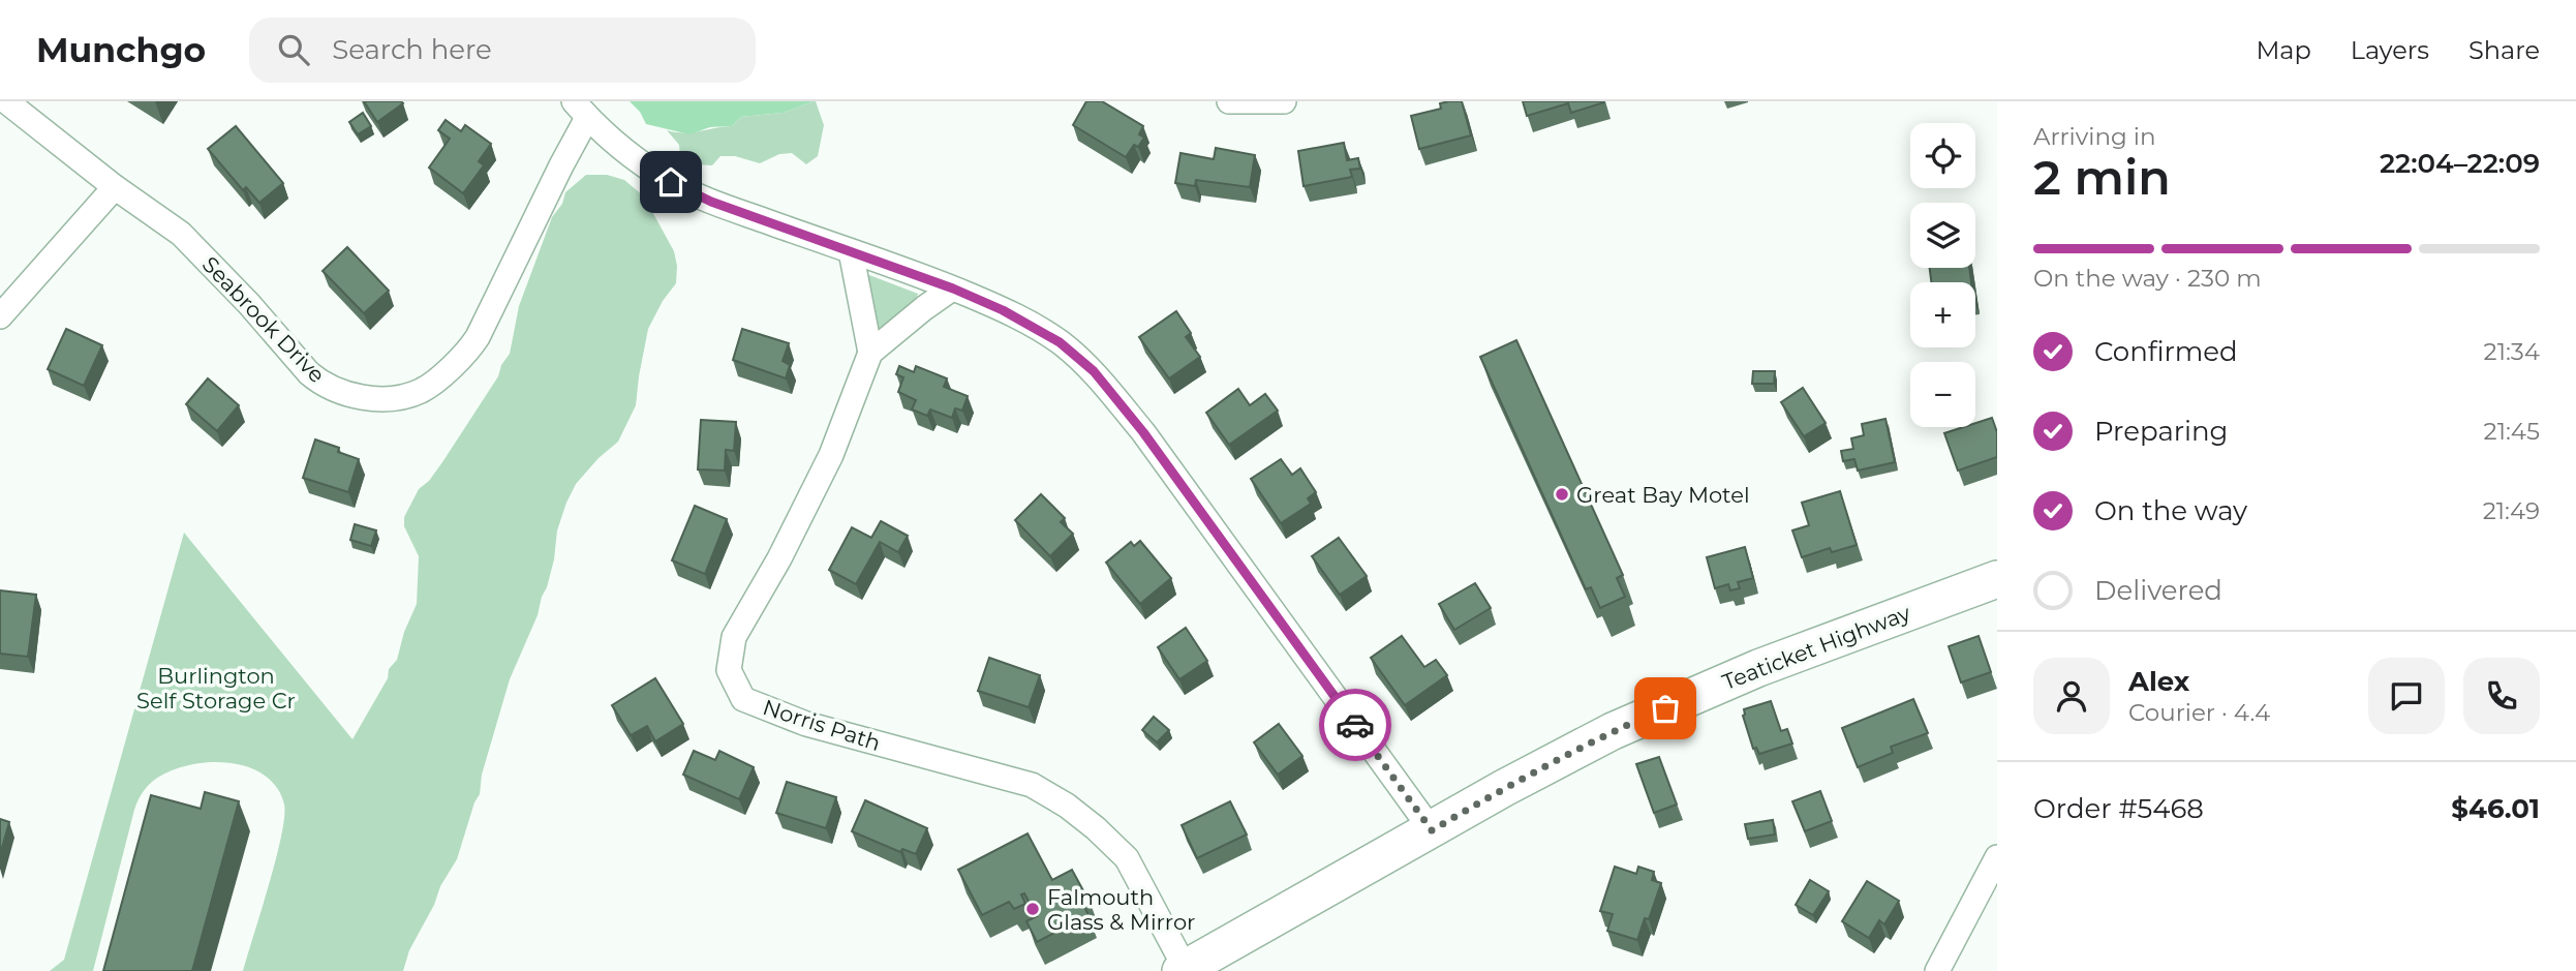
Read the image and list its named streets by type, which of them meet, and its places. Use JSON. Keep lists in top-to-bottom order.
{
  "streets": {
    "main road": ["Teaticket Highway"],
    "street": ["Seabrook Drive", "Norris Path"]
  },
  "crossings": [
    ["Teaticket Highway", "Norris Path"]
  ],
  "parks": ["Burlington Self Storage Cr"],
  "places": ["Great Bay Motel", "Falmouth Glass & Mirror"],
  "page": {
    "header": "Munchgo",
    "search": "Search here",
    "nav": ["Map", "Layers", "Share"],
    "heading": ["2 min", "Arriving in", "22:04–22:09"],
    "panel": [
      "Alex",
      "Courier · 4.4",
      "Order #5468",
      "$46.01"
    ],
    "map_buttons": ["+", "−"],
    "bar": "On the way · 230 m",
    "list": [
      ["Confirmed", "21:34"],
      ["Preparing", "21:45"],
      ["On the way", "21:49"],
      "Delivered"
    ]
  }
}
